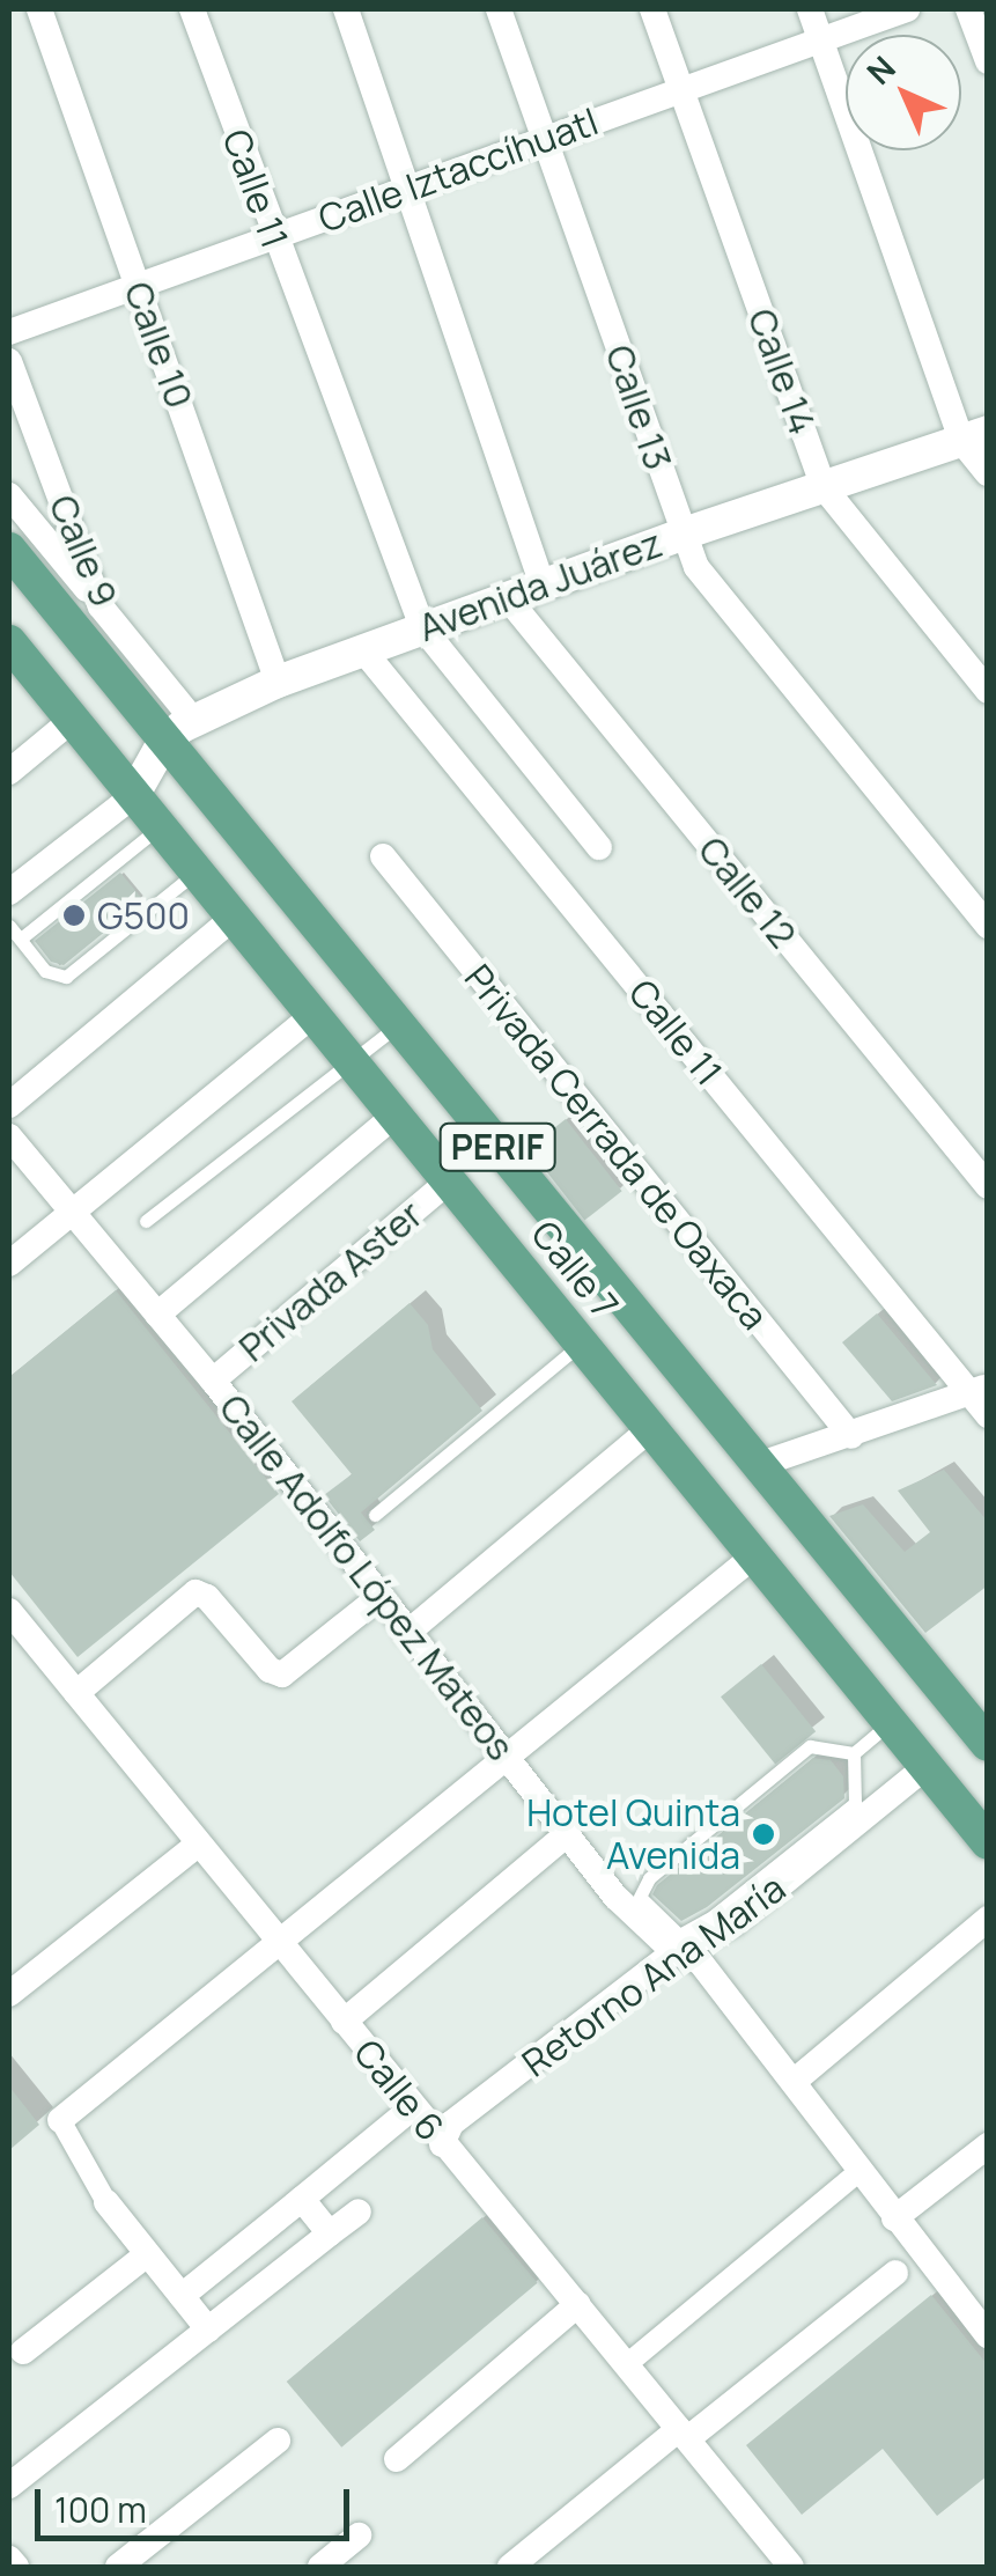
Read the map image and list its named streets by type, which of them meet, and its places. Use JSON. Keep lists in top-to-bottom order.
{
  "streets": {
    "main road": ["PERIF", "Calle 7"],
    "street": [
      "Calle Iztaccíhuatl",
      "Calle 11",
      "Calle 10",
      "Calle 14",
      "Calle 13",
      "Calle 9",
      "Avenida Juárez",
      "Calle 12",
      "Privada Cerrada de Oaxaca",
      "Privada Aster",
      "Calle Adolfo López Mateos",
      "Retorno Ana María",
      "Calle 6"
    ]
  },
  "crossings": [
    ["Calle Iztaccíhuatl", "Calle 11"],
    ["Calle Iztaccíhuatl", "Calle 10"],
    ["Calle Iztaccíhuatl", "Calle 14"],
    ["Calle Iztaccíhuatl", "Calle 13"],
    ["Calle 11", "Avenida Juárez"],
    ["Calle 10", "Avenida Juárez"],
    ["Calle 14", "Avenida Juárez"],
    ["Calle 13", "Avenida Juárez"],
    ["Calle 9", "Avenida Juárez"],
    ["Calle 9", "Calle 7"],
    ["Avenida Juárez", "Calle 12"],
    ["Avenida Juárez", "Calle 7"],
    ["Calle 7", "Privada Aster"],
    ["Calle 7", "Retorno Ana María"],
    ["Privada Aster", "Calle Adolfo López Mateos"],
    ["Calle Adolfo López Mateos", "Retorno Ana María"],
    ["Retorno Ana María", "Calle 6"]
  ],
  "places": ["G500", "Hotel Quinta Avenida"],
  "scale_bar": "100 m",
  "north": "top left"
}
